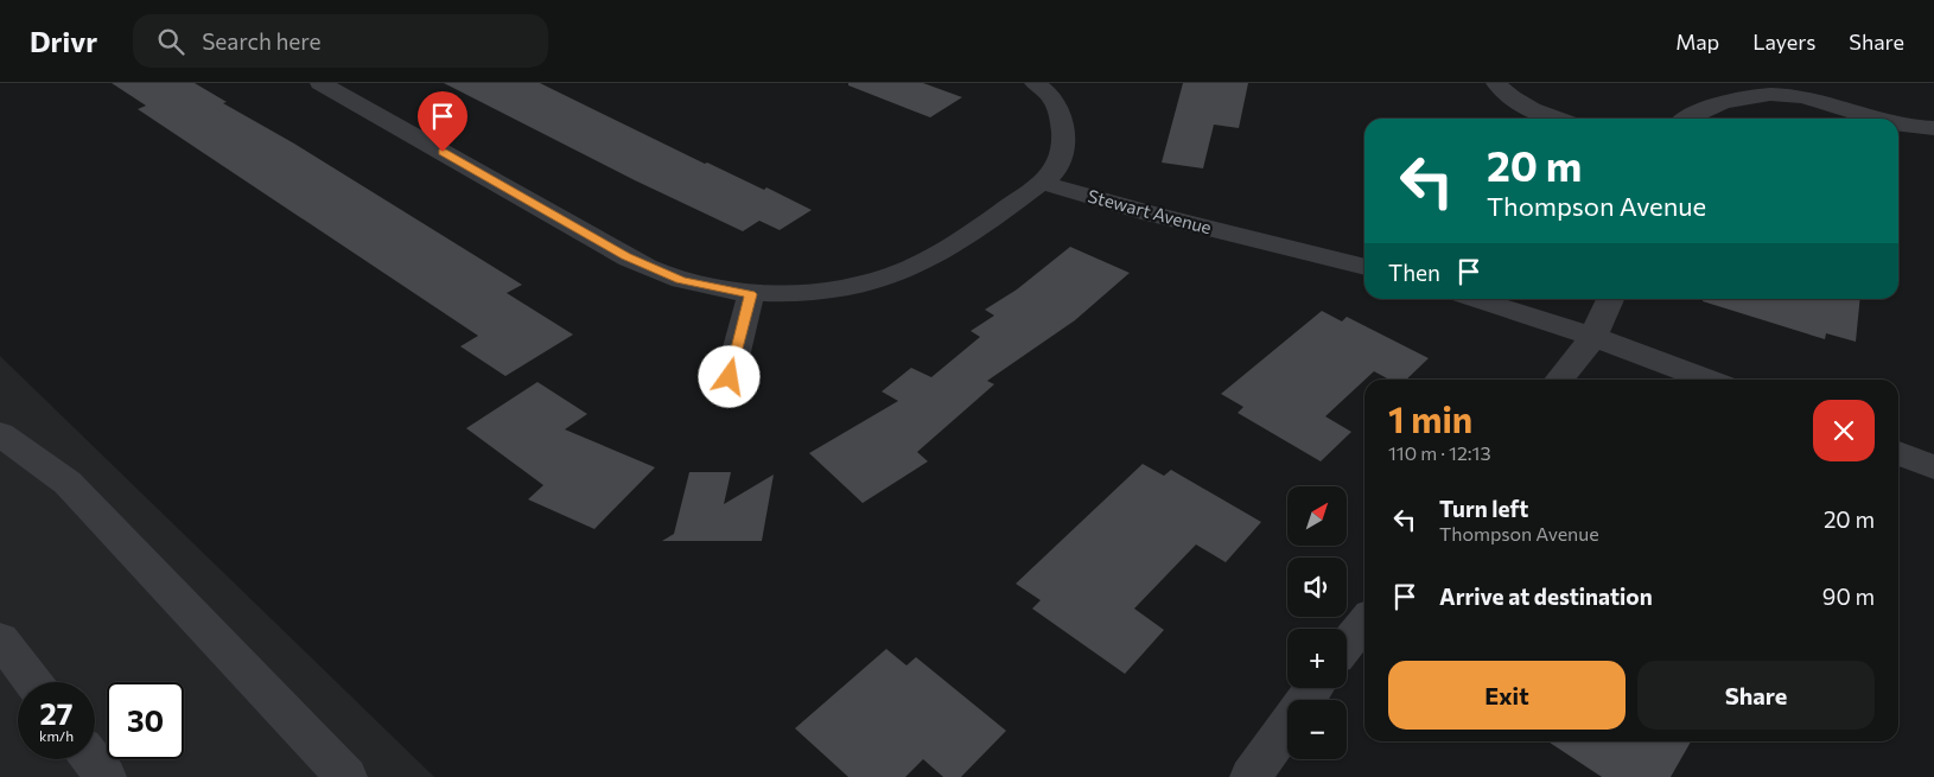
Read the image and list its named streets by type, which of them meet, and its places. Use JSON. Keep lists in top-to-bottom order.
{
  "streets": {
    "street": ["Stewart Avenue"]
  },
  "north": "top right",
  "page": {
    "header": "Drivr",
    "search": "Search here",
    "nav": ["Map", "Layers", "Share"],
    "turn": ["20 m", "Thompson Avenue"],
    "then": "Then",
    "heading": ["1 min", "110 m · 12:13"],
    "list": [
      {
        "name": "Turn left",
        "note": "Thompson Avenue",
        "value": "20 m"
      },
      {
        "name": "Arrive at destination",
        "value": "90 m"
      }
    ],
    "map_buttons": ["+", "−"],
    "buttons": ["Exit", "Share"],
    "speed": "27 km/h",
    "limit": "30"
  }
}
